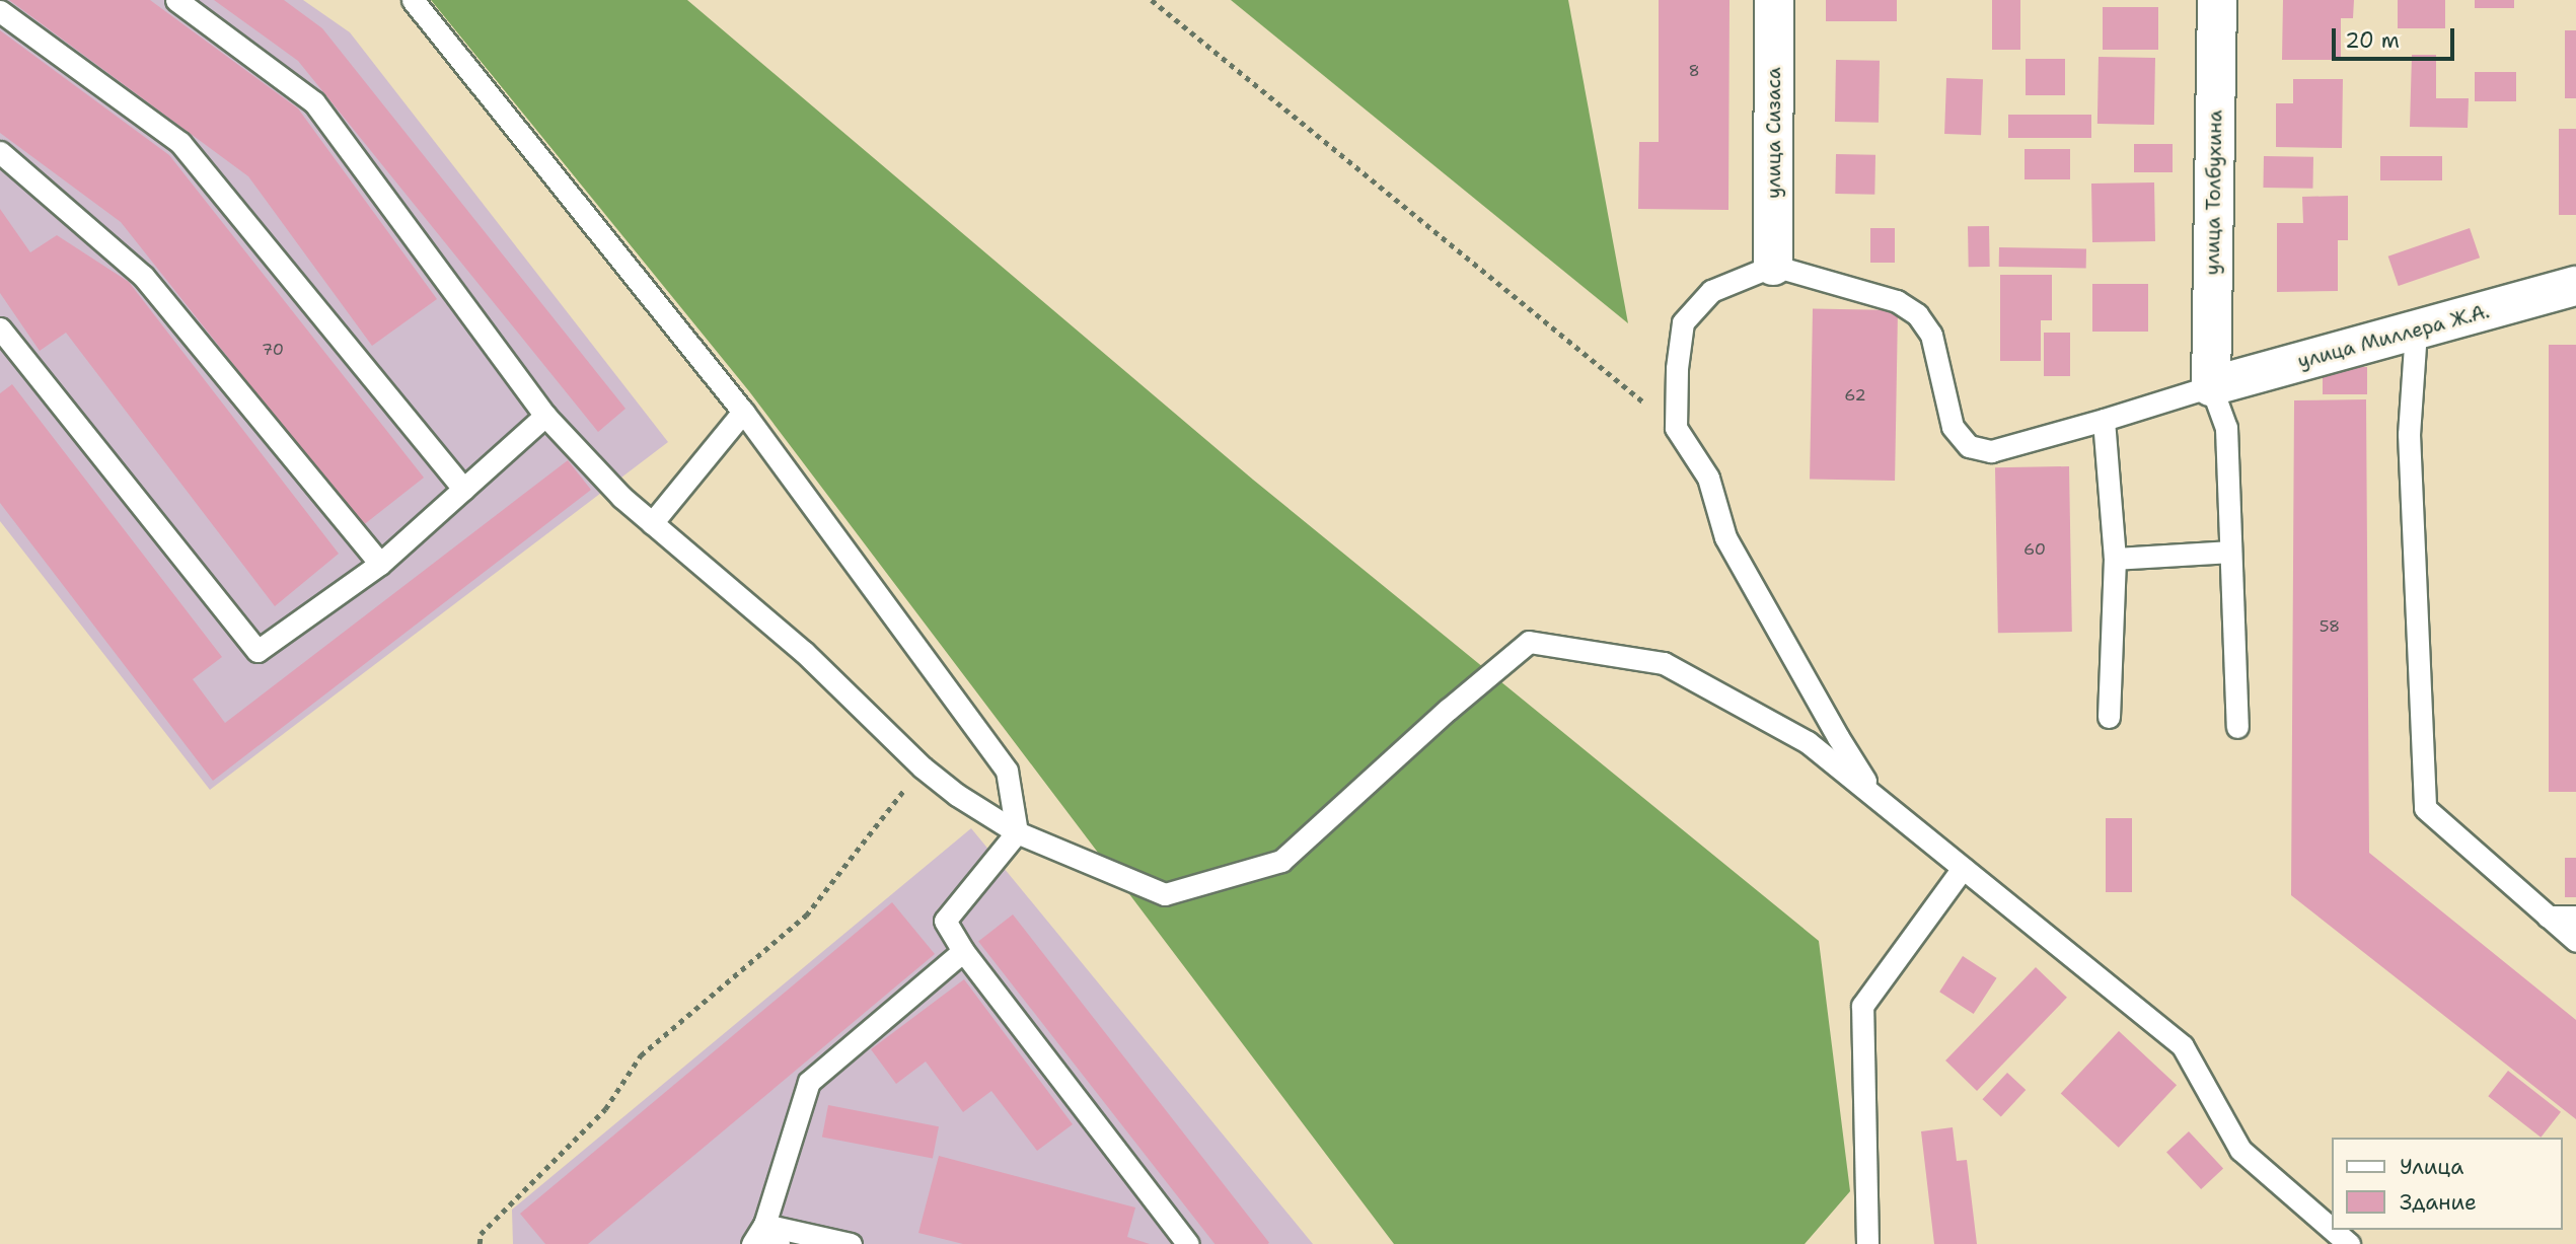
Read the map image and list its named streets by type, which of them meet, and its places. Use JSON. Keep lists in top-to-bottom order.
{
  "streets": {
    "street": ["улица Сизаса", "улица Толбухина", "улица Миллера Ж.А."]
  },
  "crossings": [
    ["улица Толбухина", "улица Миллера Ж.А."]
  ],
  "house_numbers": [
    "8",
    "70",
    "62",
    "60",
    "58"
  ],
  "legend": ["Улица", "Здание"],
  "scale_bar": "20 m"
}
